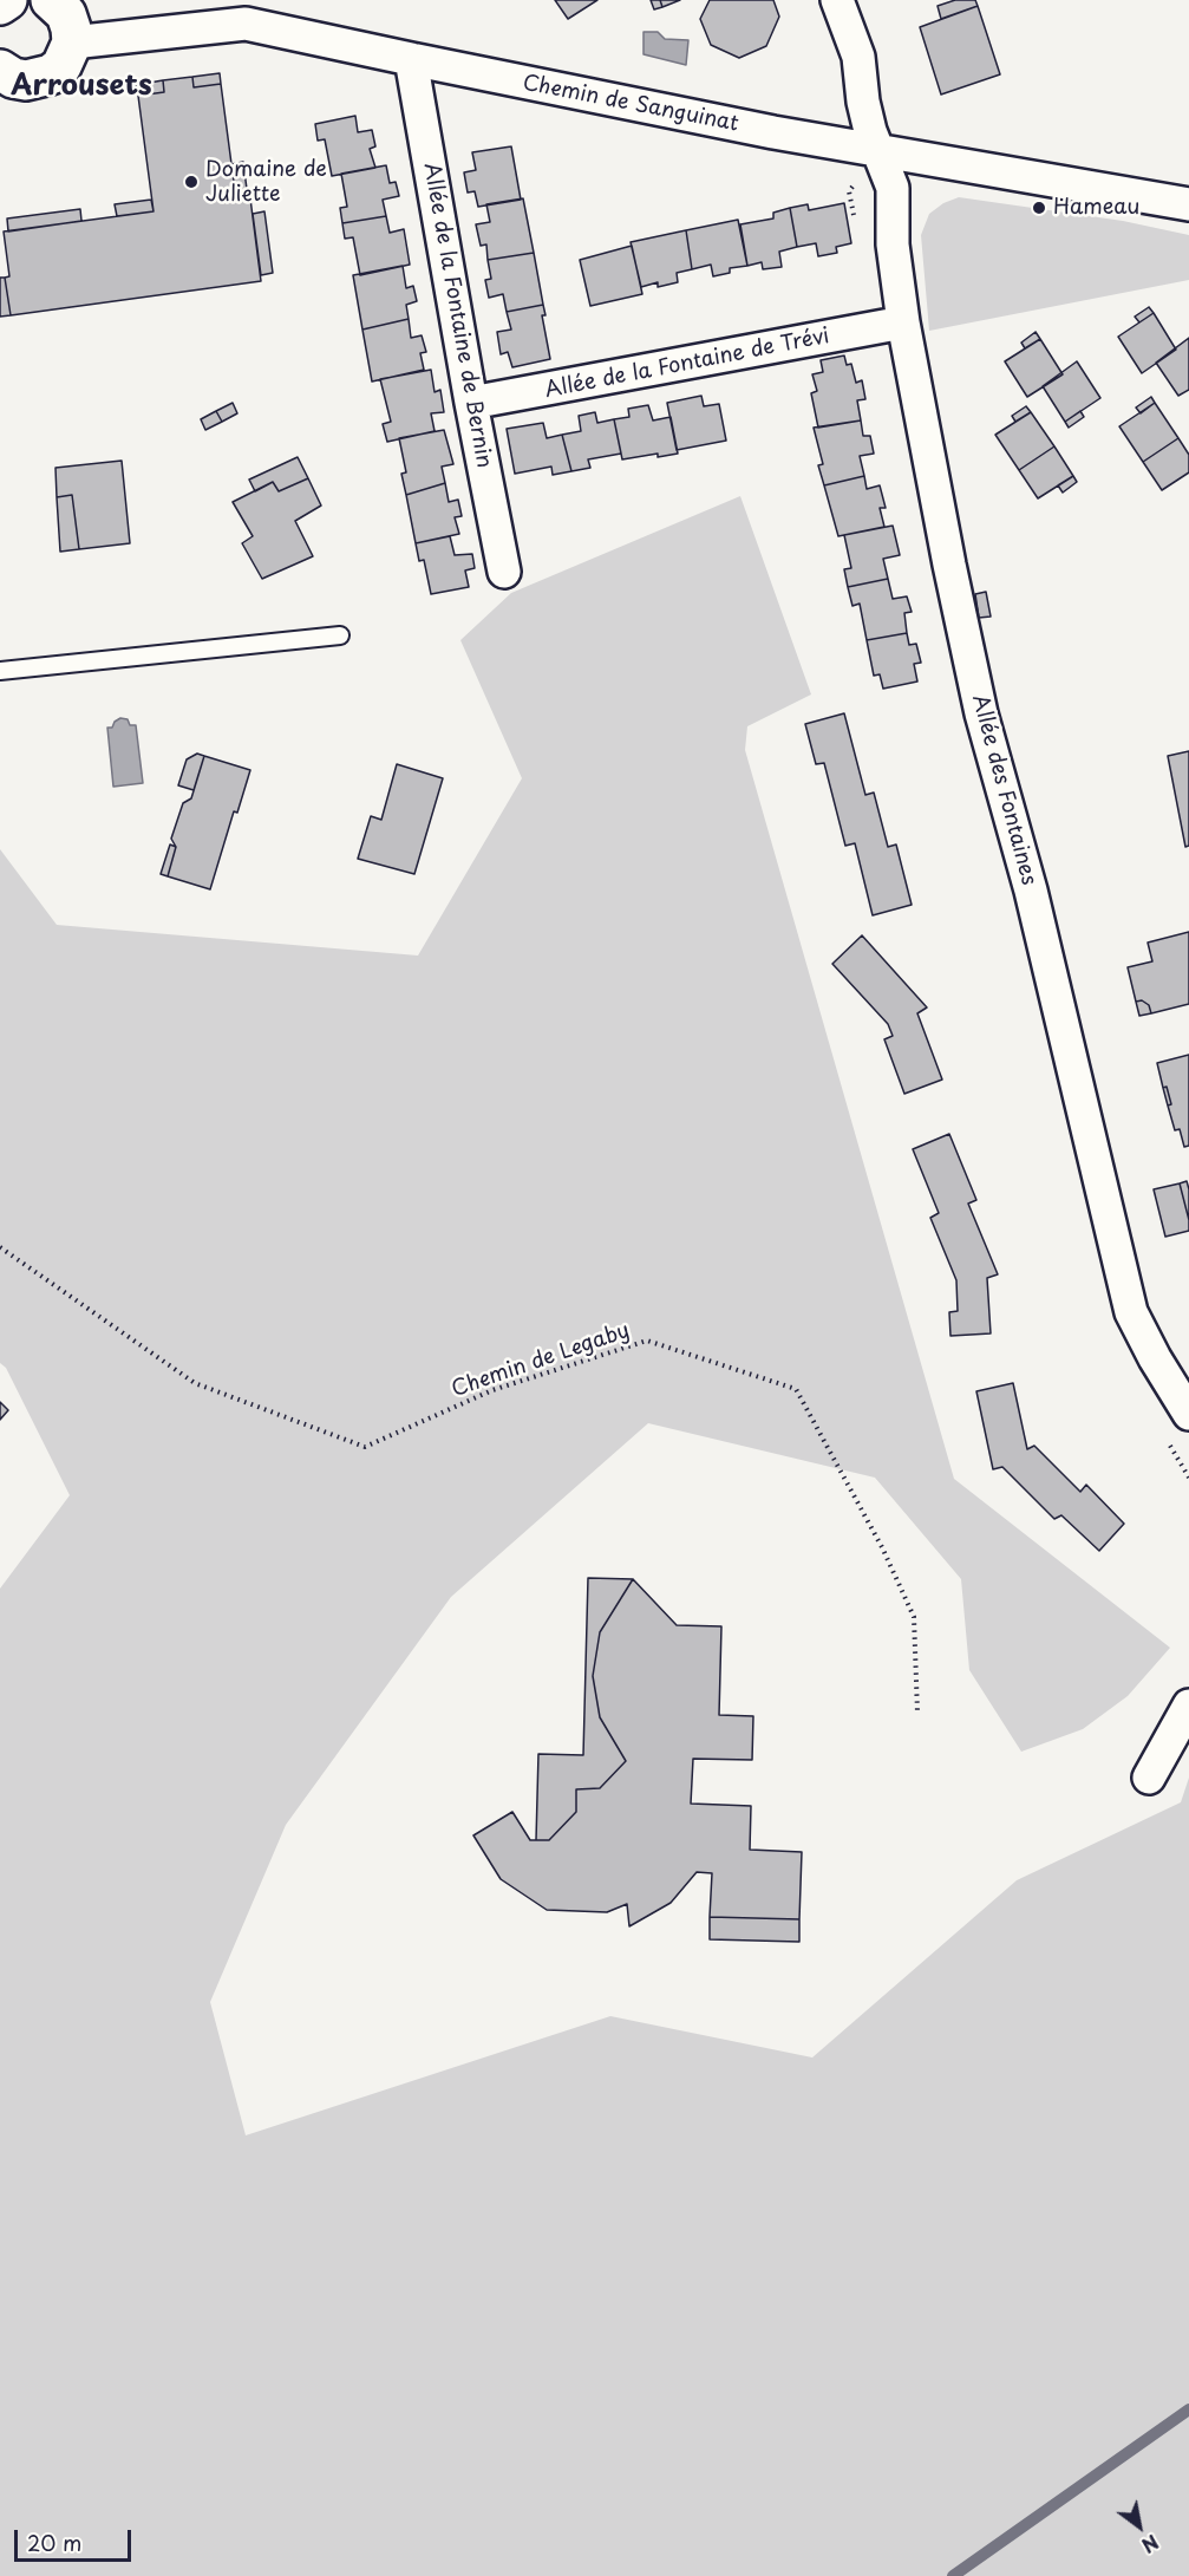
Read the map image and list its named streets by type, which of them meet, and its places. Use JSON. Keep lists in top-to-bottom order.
{
  "streets": {
    "street": [
      "Chemin de Sanguinat",
      "Allée de la Fontaine de Bernin",
      "Allée de la Fontaine de Trévi",
      "Allée des Fontaines"
    ],
    "path": ["Chemin de Legaby"]
  },
  "crossings": [
    ["Chemin de Sanguinat", "Allée de la Fontaine de Bernin"],
    ["Chemin de Sanguinat", "Allée des Fontaines"],
    ["Allée de la Fontaine de Bernin", "Allée de la Fontaine de Trévi"],
    ["Allée de la Fontaine de Trévi", "Allée des Fontaines"]
  ],
  "districts": ["Arrousets"],
  "places": ["Domaine de Juliette", "Hameau"],
  "scale_bar": "20 m",
  "north": "bottom right"
}
